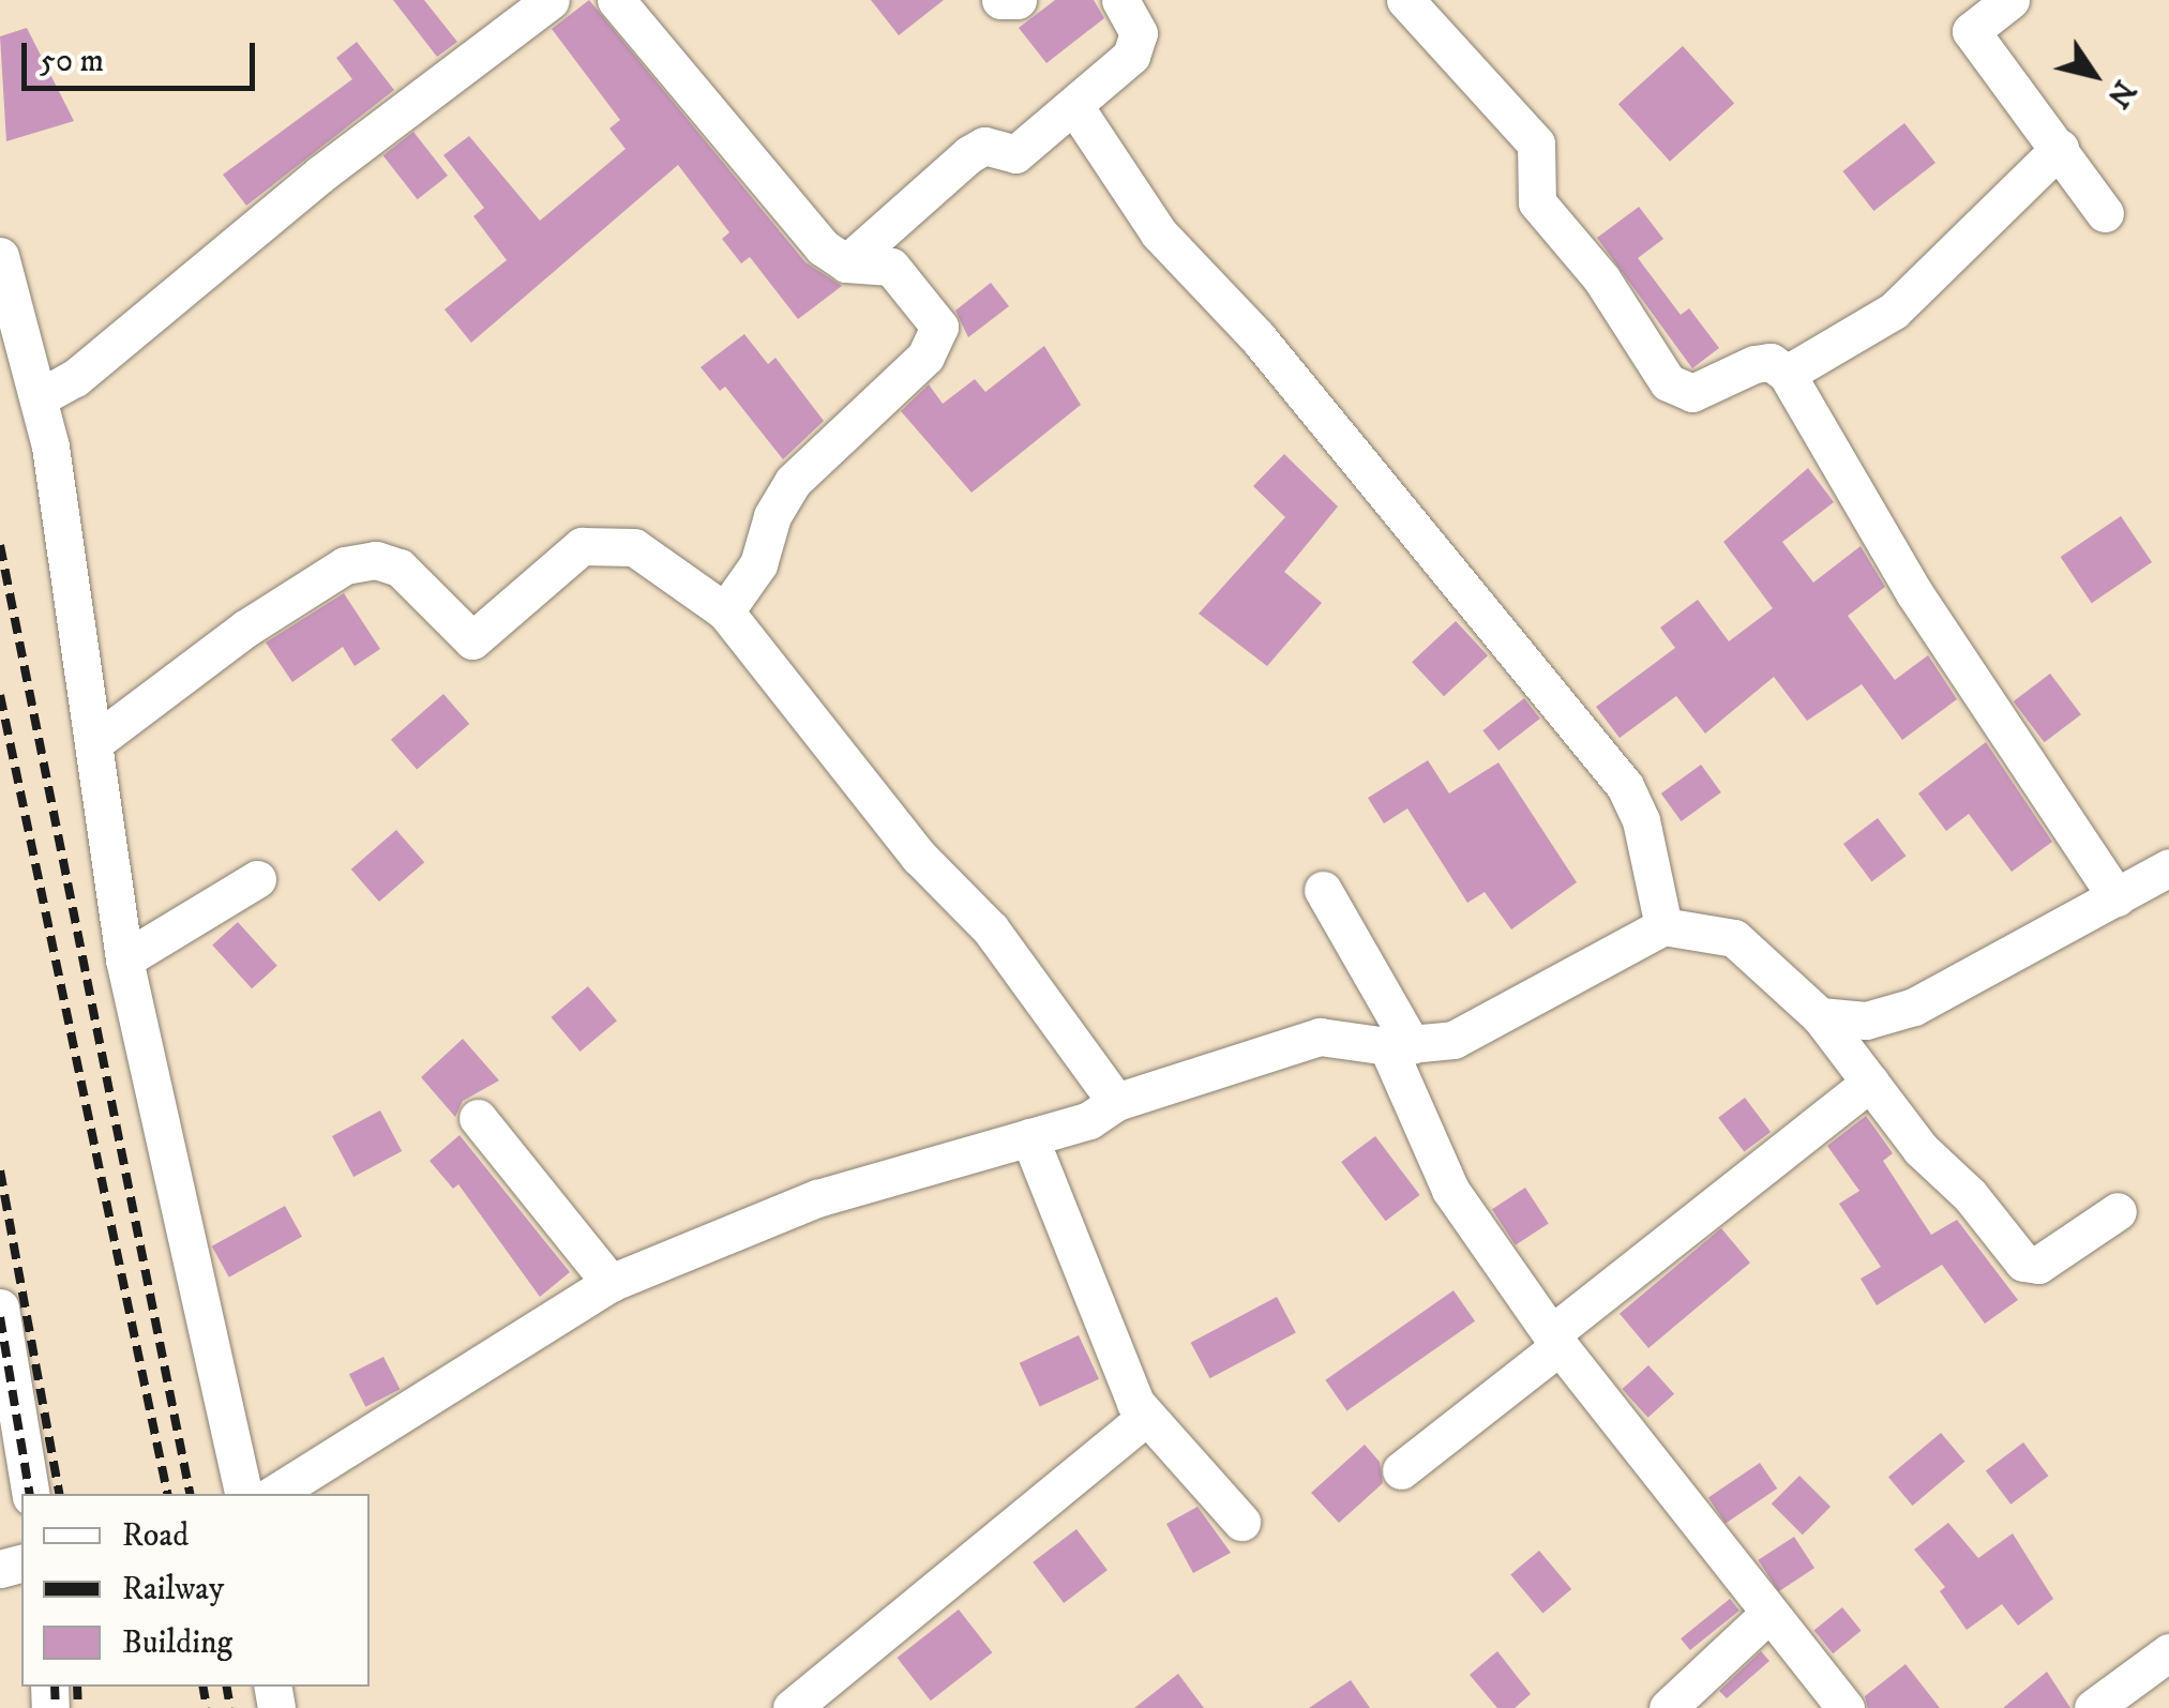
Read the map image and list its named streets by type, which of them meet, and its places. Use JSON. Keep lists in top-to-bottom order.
{
  "legend": ["Road", "Railway", "Building"],
  "scale_bar": "50 m",
  "north": "bottom right"
}
